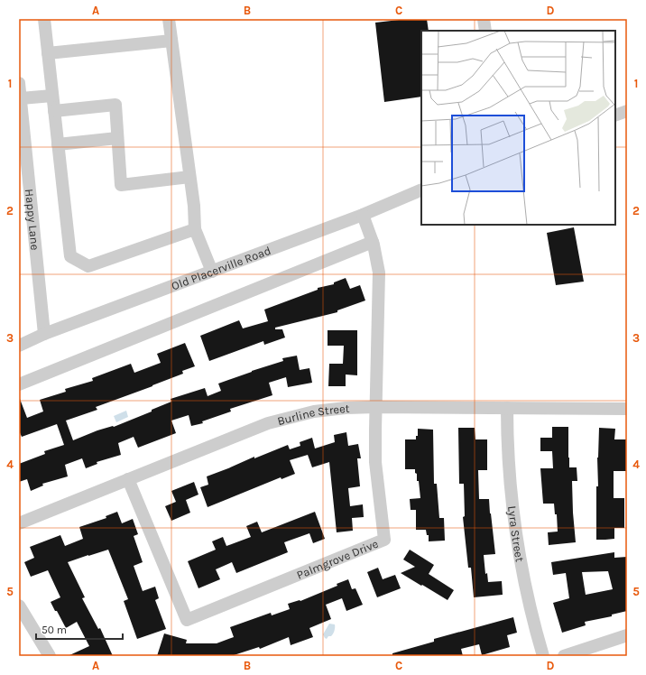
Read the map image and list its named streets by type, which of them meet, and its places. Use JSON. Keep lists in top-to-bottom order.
{
  "streets": {
    "street": [
      "Happy Lane",
      "Old Placerville Road",
      "Burline Street",
      "Lyra Street",
      "Palmgrove Drive"
    ]
  },
  "crossings": [
    ["Happy Lane", "Old Placerville Road"],
    ["Old Placerville Road", "Palmgrove Drive"],
    ["Burline Street", "Lyra Street"],
    ["Burline Street", "Palmgrove Drive"]
  ],
  "scale_bar": "50 m",
  "grid": {
    "columns": [
      "A",
      "B",
      "C",
      "D"
    ],
    "rows": [
      "1",
      "2",
      "3",
      "4",
      "5"
    ]
  }
}
